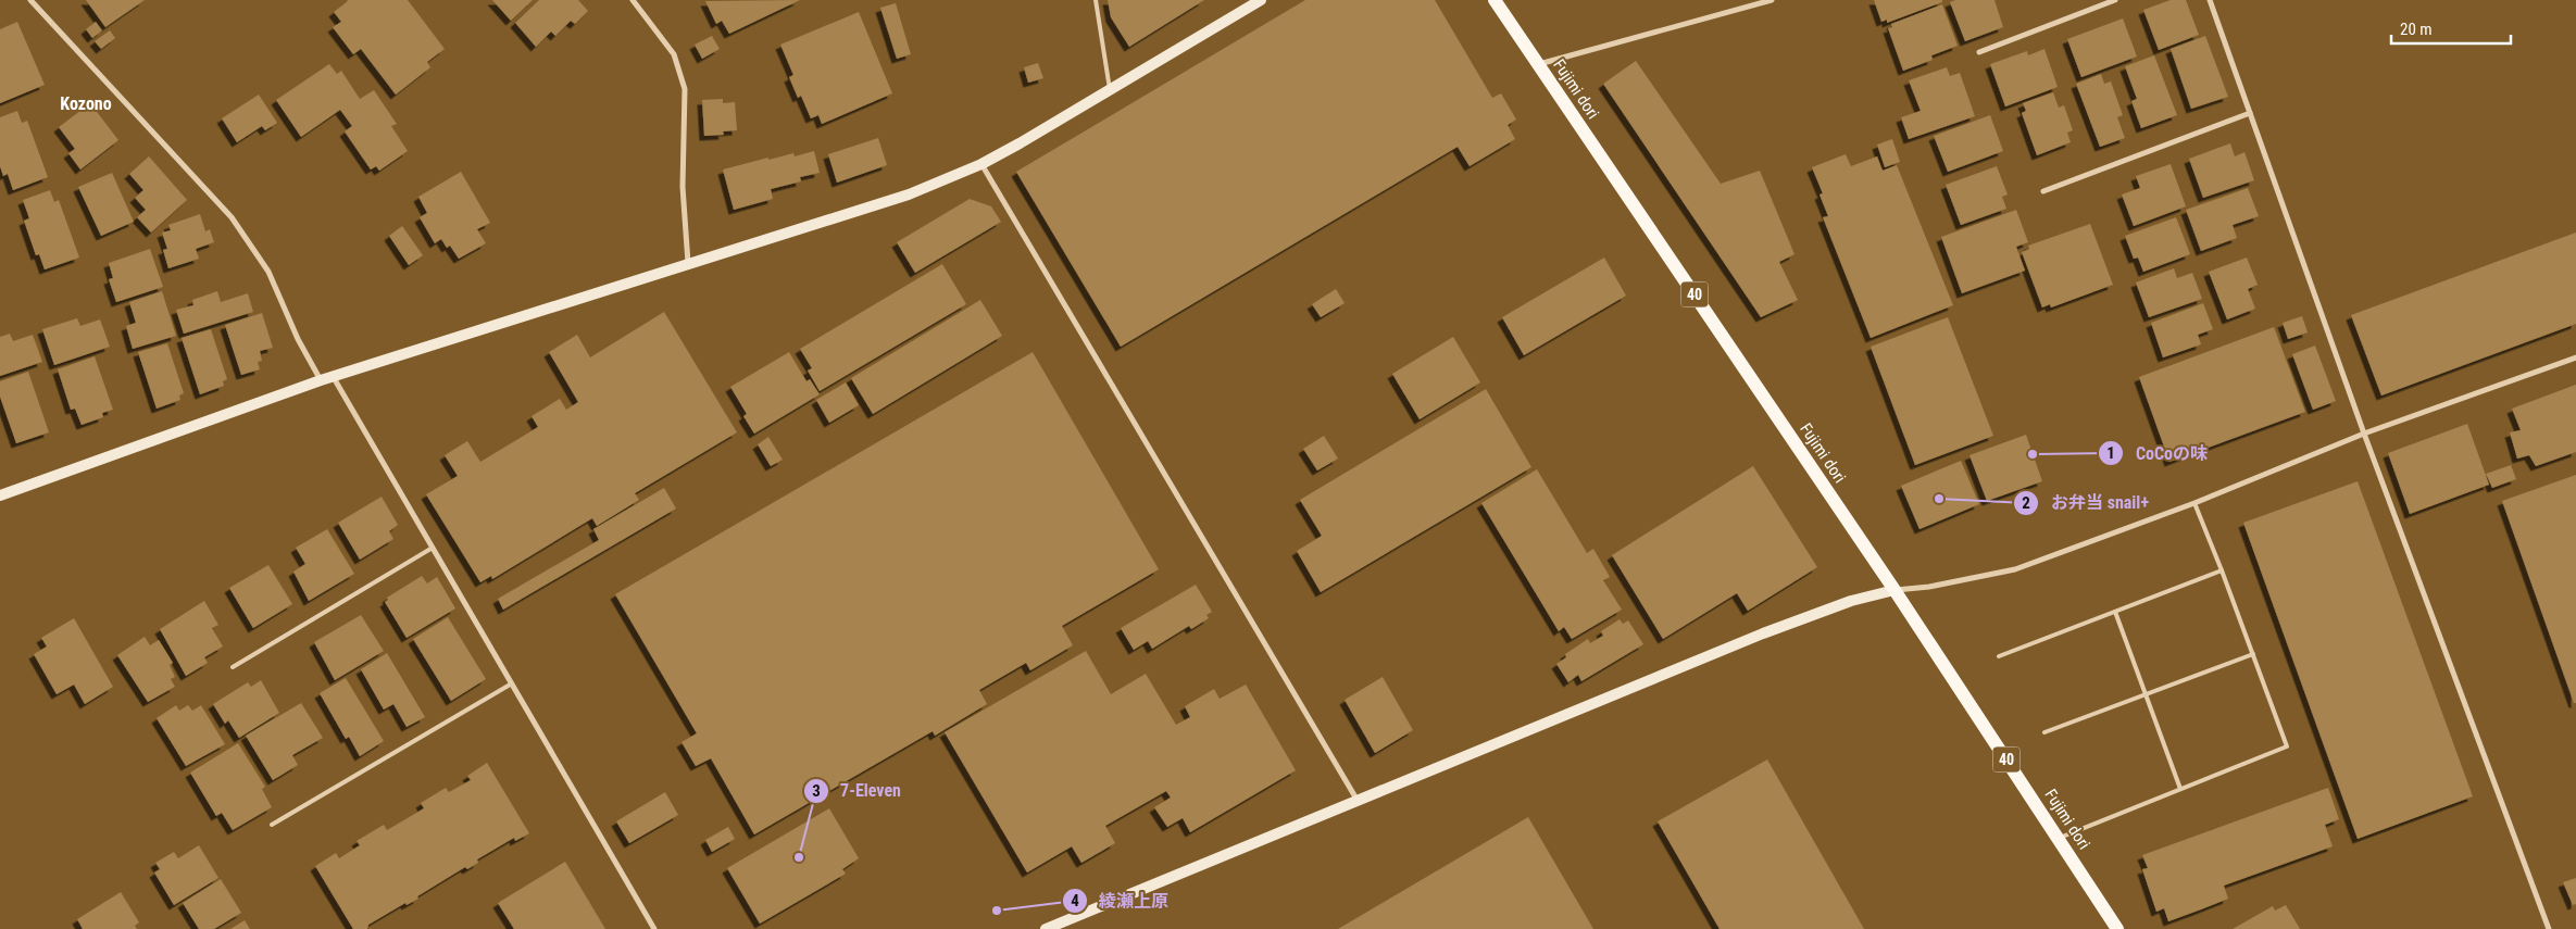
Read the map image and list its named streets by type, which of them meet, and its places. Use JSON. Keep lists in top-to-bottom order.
{
  "streets": {
    "main road": ["Fujimi dori", "40"]
  },
  "districts": ["Kozono"],
  "places": [
    "CoCoの味",
    "お弁当 snail+",
    "7-Eleven",
    "綾瀬上原"
  ],
  "scale_bar": "20 m"
}
